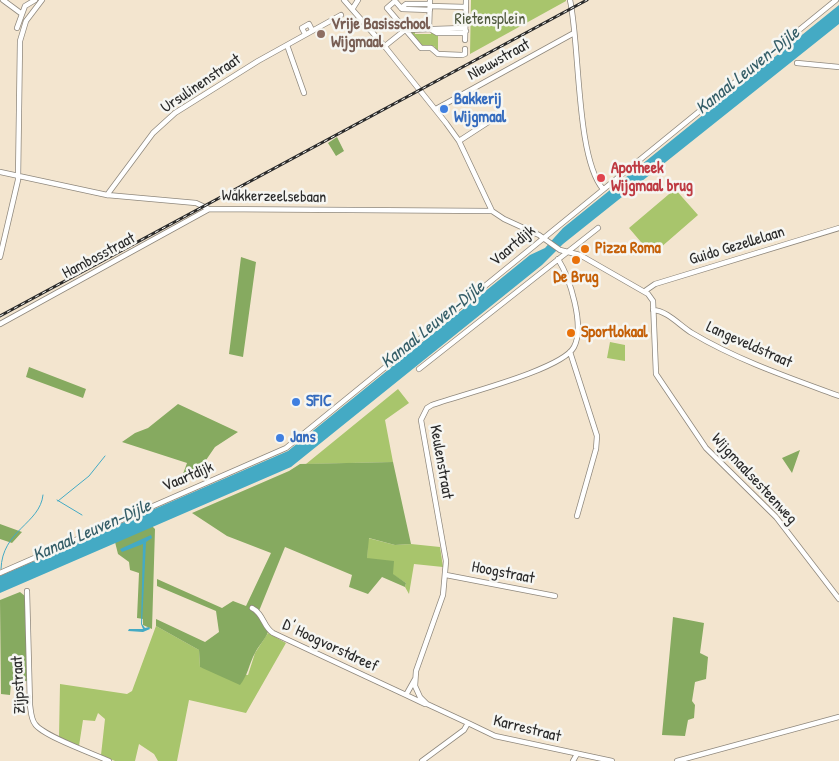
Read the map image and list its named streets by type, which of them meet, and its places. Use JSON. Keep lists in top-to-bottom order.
{
  "streets": {
    "street": [
      "Nieuwstraat",
      "Ursulinenstraat",
      "Wakkerzeelsebaan",
      "Vaartdijk",
      "Guido Gezellelaan",
      "Hambosstraat",
      "Langeveldstraat",
      "Keulenstraat",
      "Wijgmaalsesteenweg",
      "Hoogstraat",
      "D' Hoogvorstdreef",
      "Zijpstraat",
      "Karrestraat"
    ]
  },
  "crossings": [
    ["Ursulinenstraat", "Wakkerzeelsebaan"],
    ["Wakkerzeelsebaan", "Hambosstraat"],
    ["Guido Gezellelaan", "Wijgmaalsesteenweg"],
    ["Langeveldstraat", "Wijgmaalsesteenweg"],
    ["Keulenstraat", "Hoogstraat"],
    ["Keulenstraat", "D' Hoogvorstdreef"]
  ],
  "water": ["Kanaal Leuven-Dijle"],
  "parks": ["Rietensplein"],
  "places": [
    "Vrije Basisschool Wijgmaal",
    "Bakkerij Wijgmaal",
    "Apotheek Wijgmaal brug",
    "Pizza Roma",
    "De Brug",
    "Sportlokaal",
    "SFIC",
    "Jans"
  ]
}
